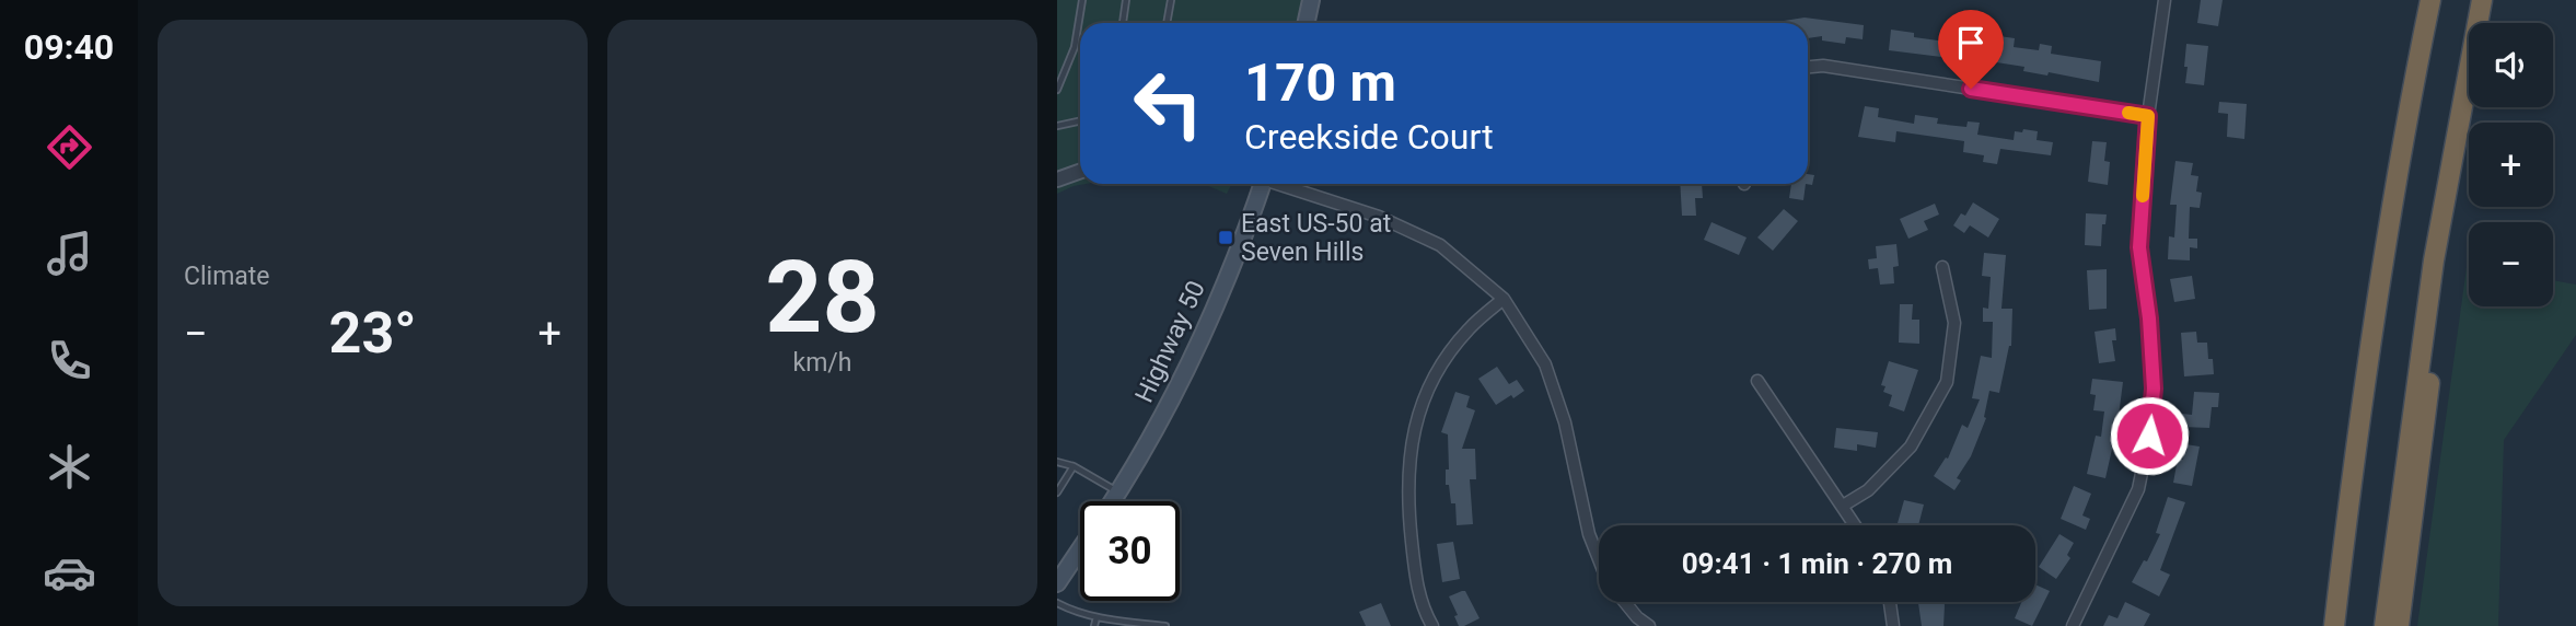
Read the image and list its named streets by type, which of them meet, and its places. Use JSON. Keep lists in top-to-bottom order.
{
  "streets": {
    "main road": ["Highway 50"]
  },
  "places": {
    "transit": ["East US-50 at Seven Hills"]
  },
  "page": {
    "tabs": "09:40",
    "tile": [
      "Climate",
      ["28", "km/h"]
    ],
    "map_buttons": ["+", "−"],
    "turn": ["170 m", "Creekside Court"],
    "heat": ["−", "23°", "+"],
    "limit": "30",
    "trip": "09:41 · 1 min · 270 m"
  }
}
